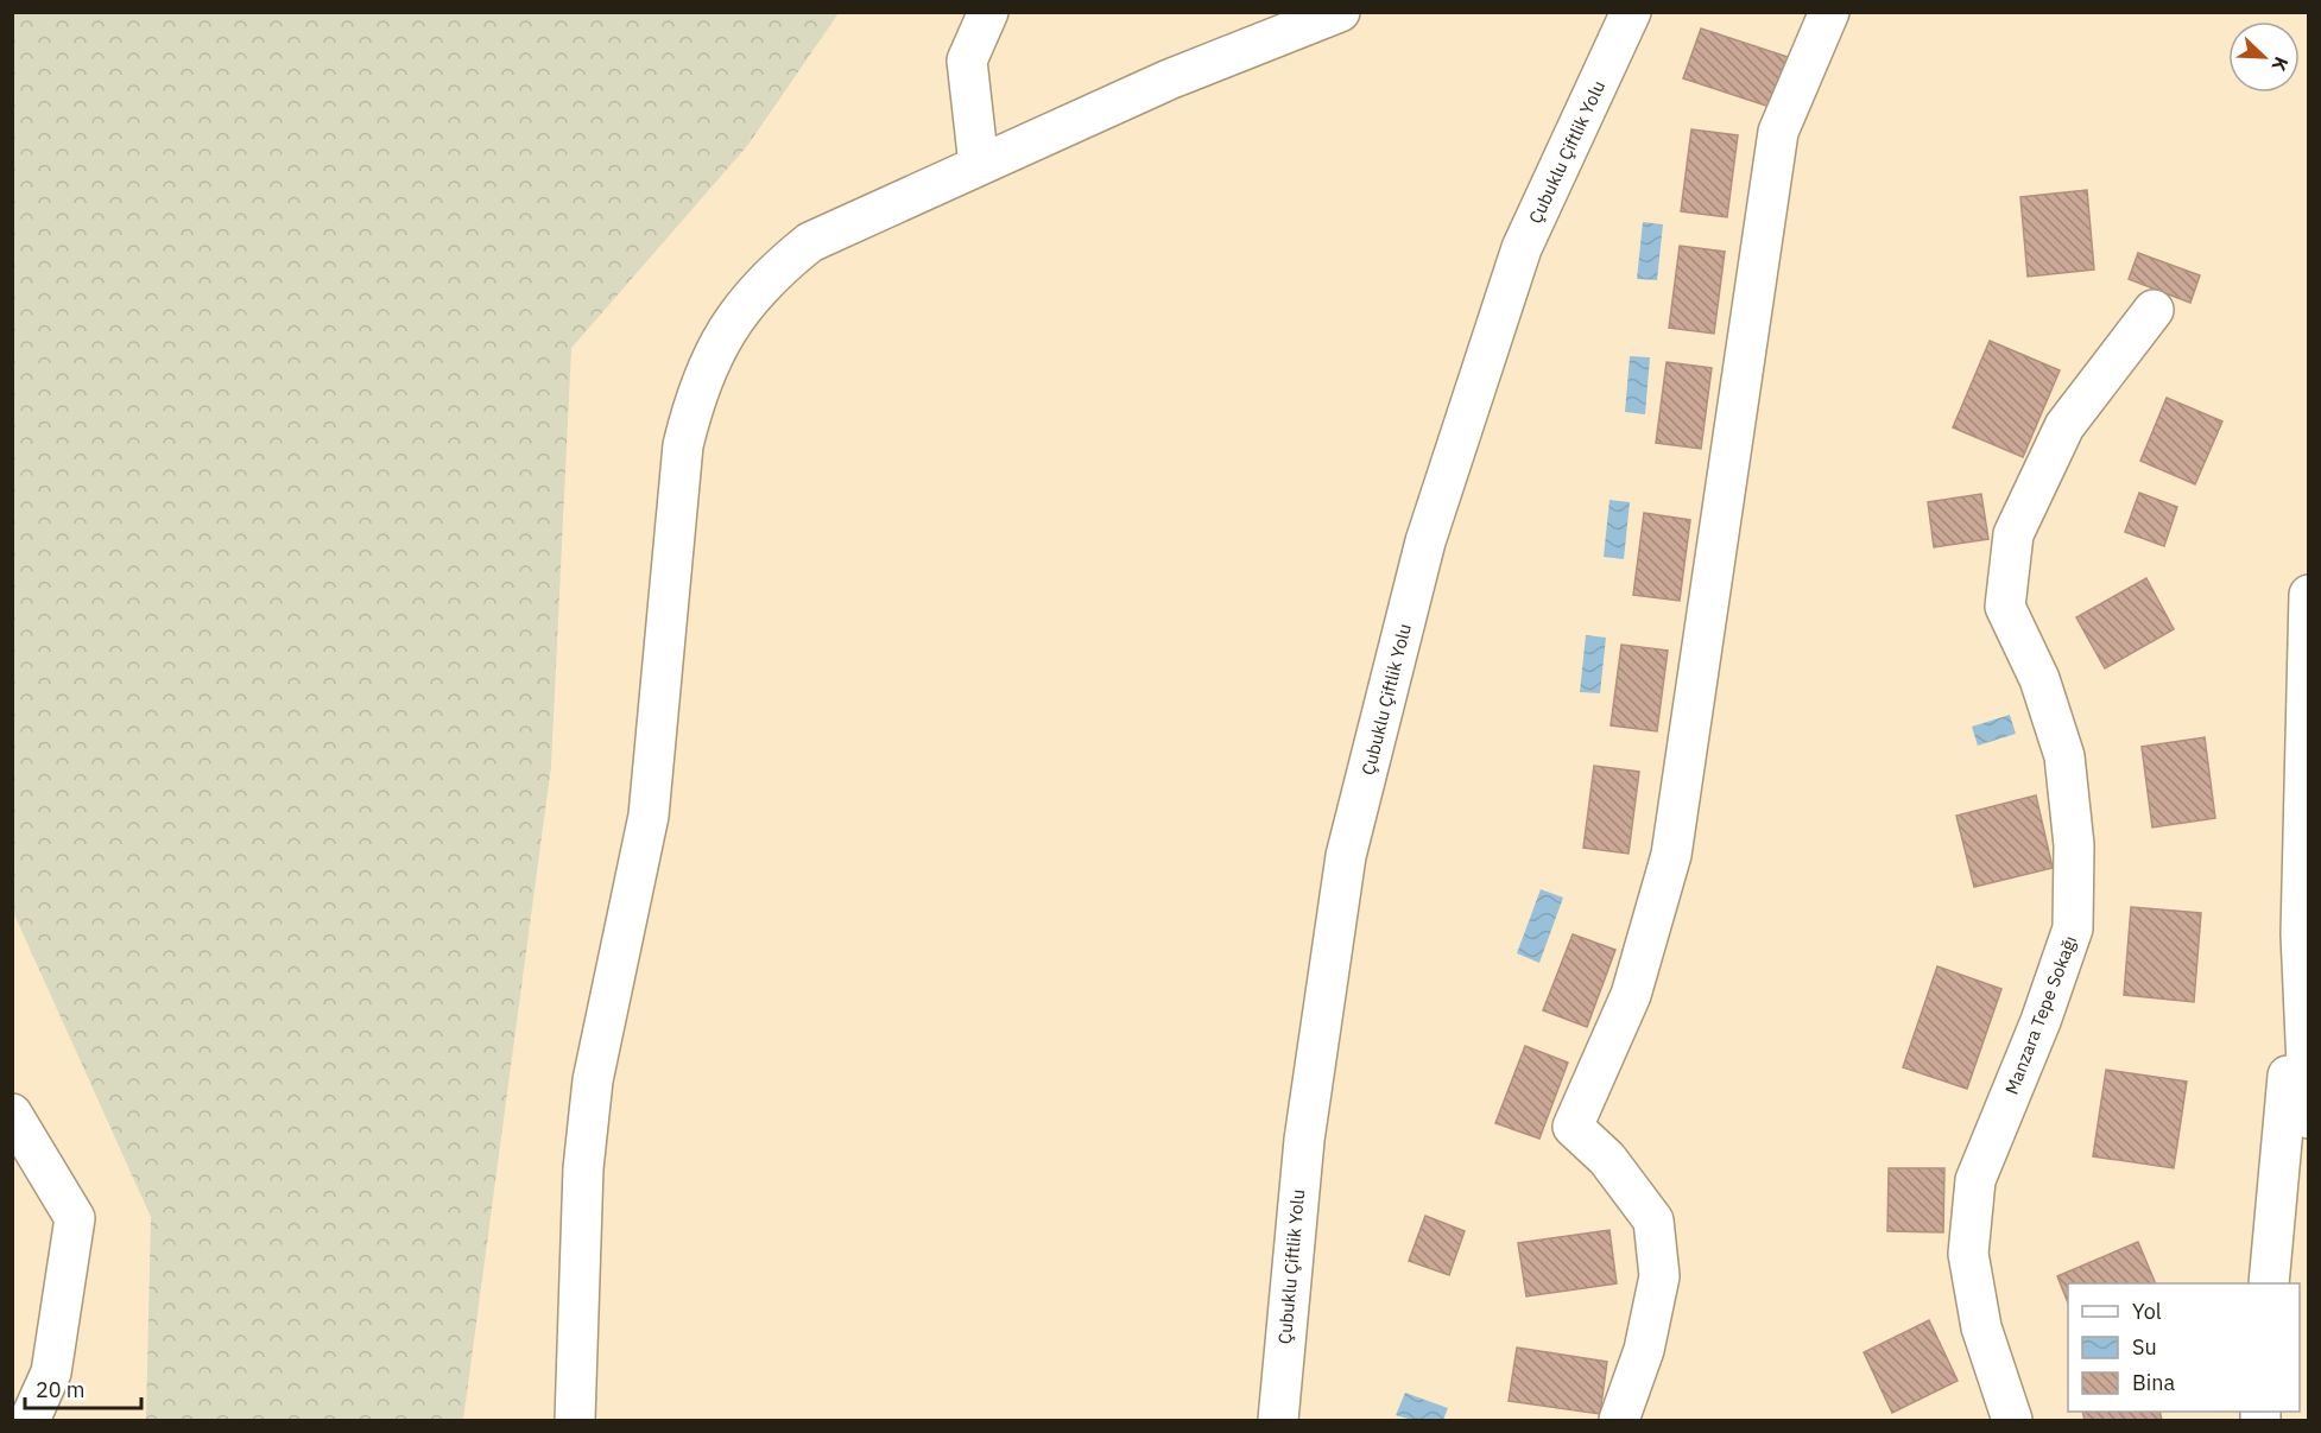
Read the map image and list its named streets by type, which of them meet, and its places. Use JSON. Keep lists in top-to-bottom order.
{
  "streets": {
    "main road": ["Çubuklu Çiftlik Yolu", "Manzara Tepe Sokağı"]
  },
  "legend": ["Yol", "Su", "Bina"],
  "scale_bar": "20 m",
  "north": "bottom right"
}
